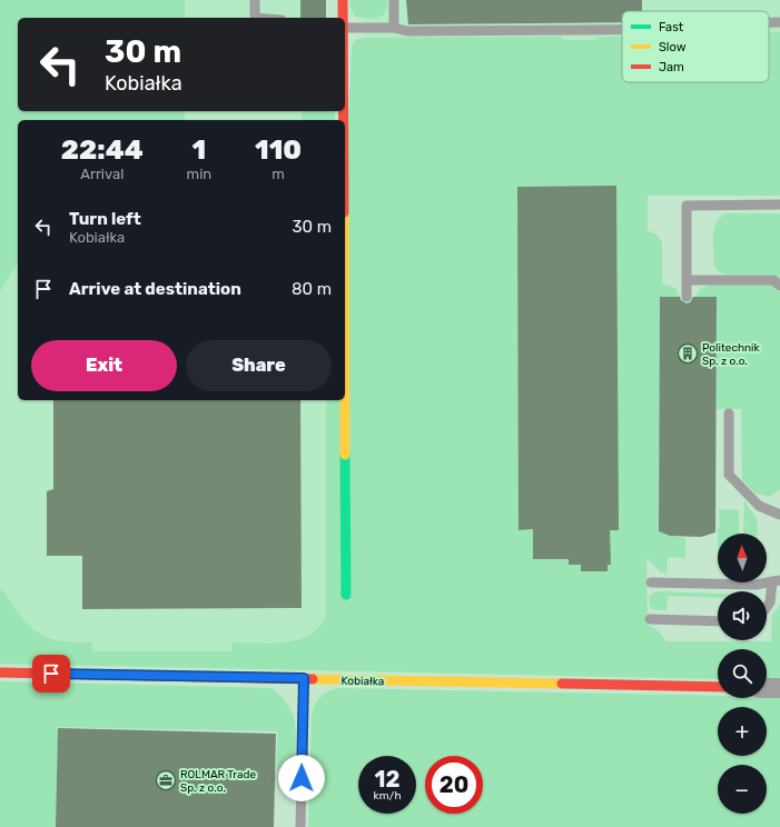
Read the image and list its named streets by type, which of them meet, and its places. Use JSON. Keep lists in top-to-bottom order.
{
  "streets": {
    "street": ["Kobiałka"]
  },
  "places": {
    "building": ["Politechnik Sp. z o.o."],
    "office": ["ROLMAR Trade Sp. z o.o."]
  },
  "legend": ["Fast", "Slow", "Jam"],
  "north": "top",
  "page": {
    "turn": ["30 m", "Kobiałka"],
    "eta": [
      "22:44",
      "Arrival",
      "1",
      "min",
      "110",
      "m"
    ],
    "list": [
      {
        "name": "Turn left",
        "note": "Kobiałka",
        "value": "30 m"
      },
      {
        "name": "Arrive at destination",
        "value": "80 m"
      }
    ],
    "buttons": ["Exit", "Share"],
    "map_buttons": ["+", "−"],
    "speed": "12 km/h",
    "limit": "20"
  }
}
